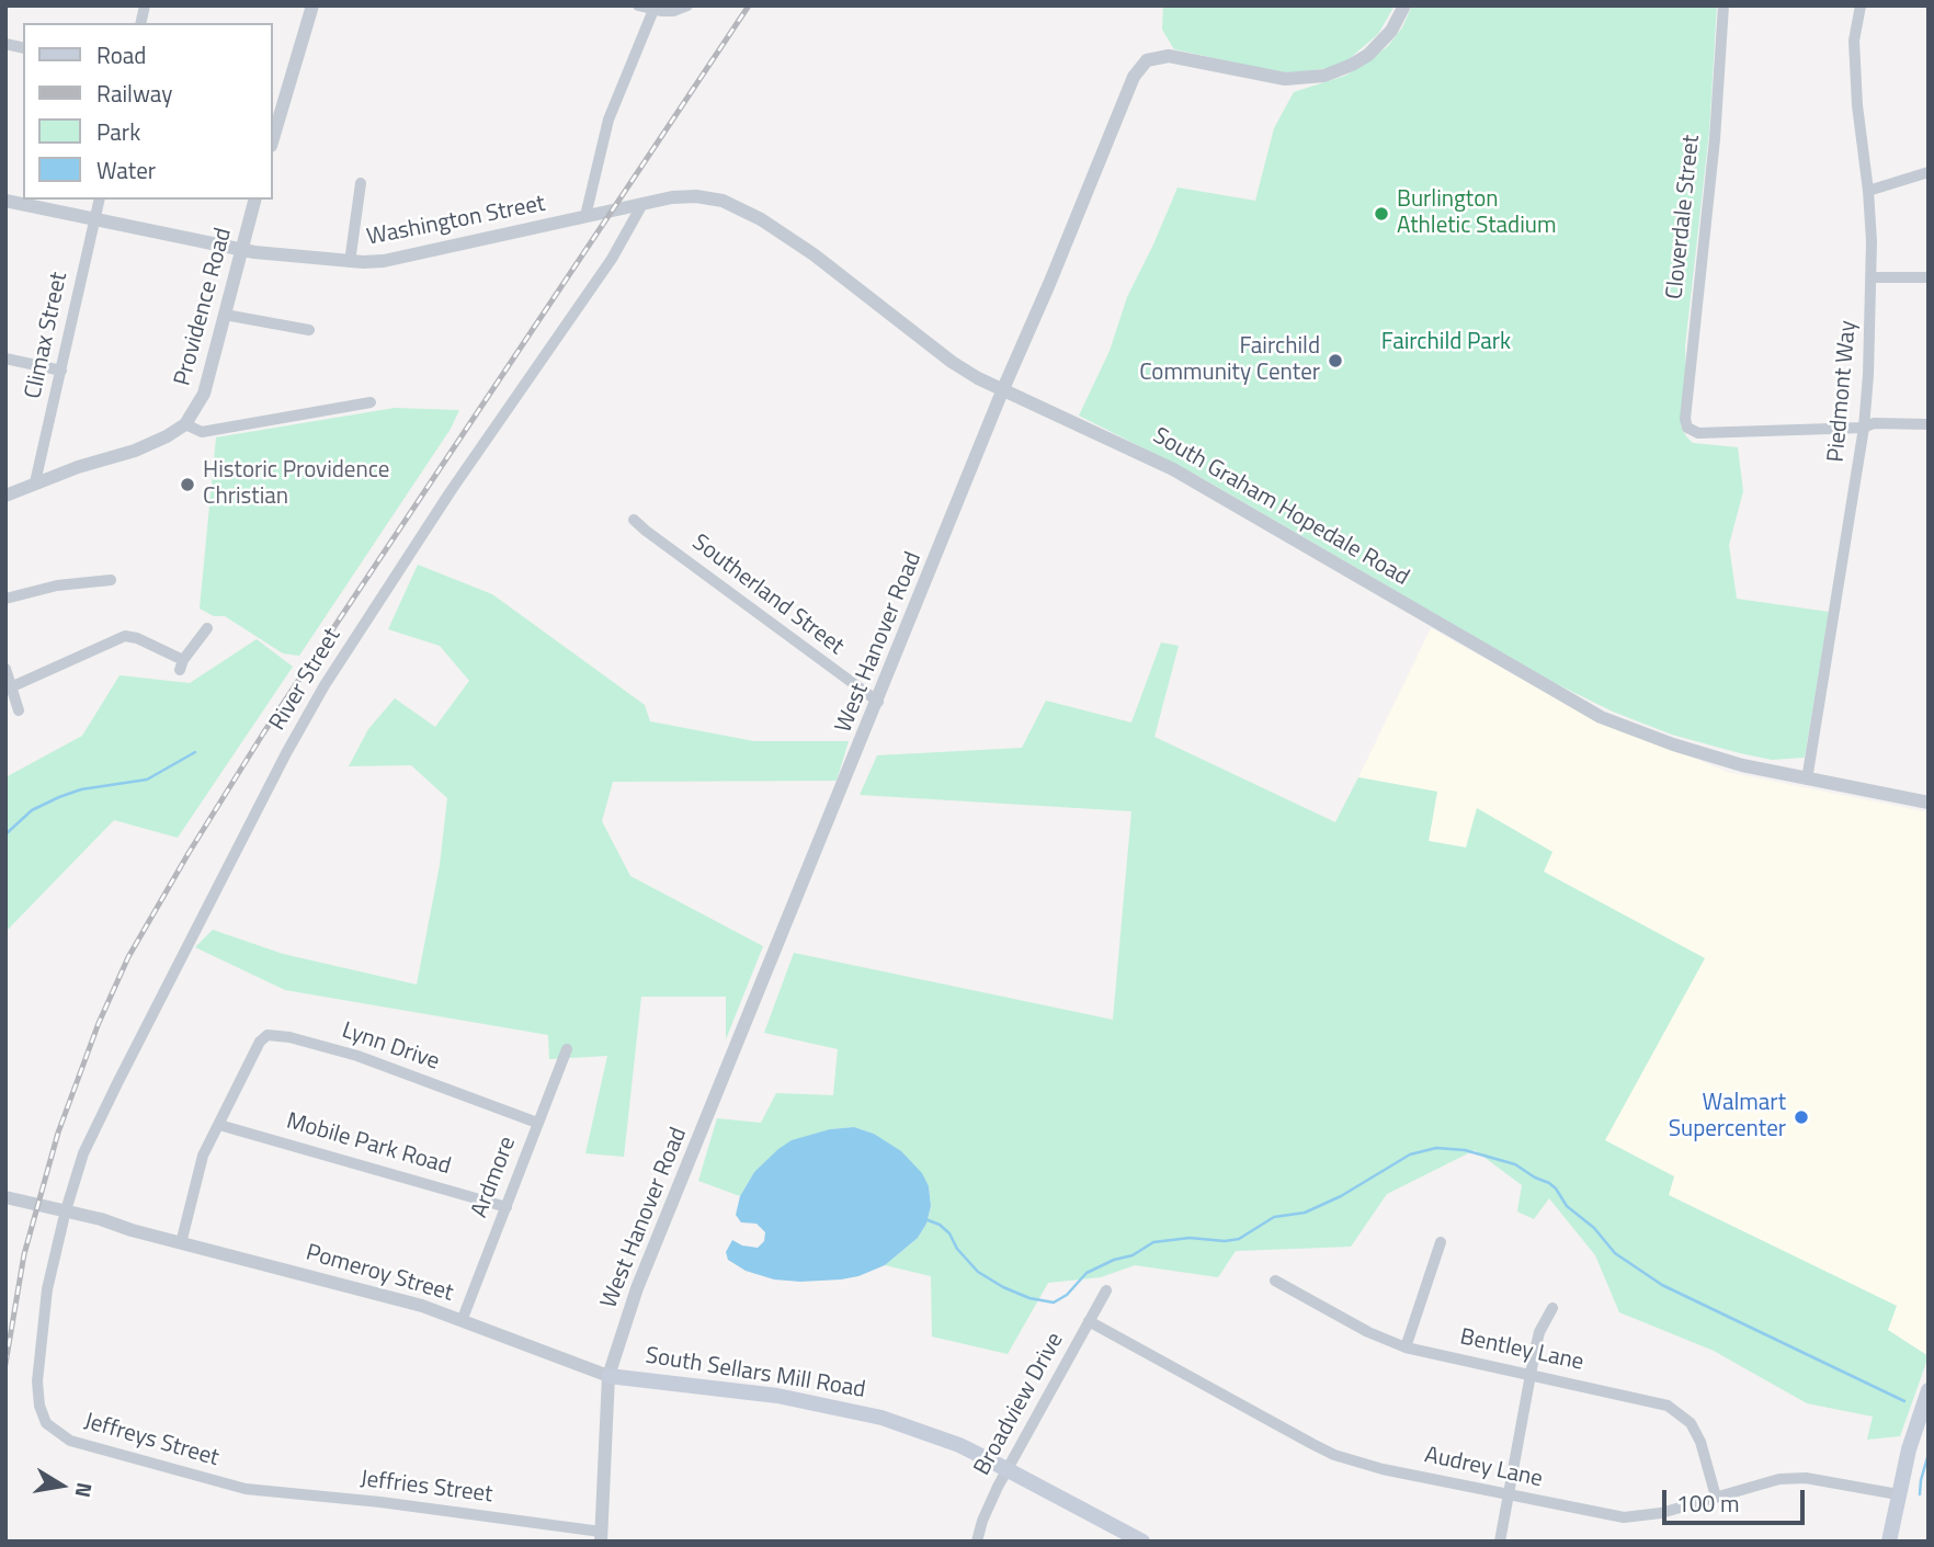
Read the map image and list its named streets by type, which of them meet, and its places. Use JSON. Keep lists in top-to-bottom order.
{
  "streets": {
    "main road": ["South Sellars Mill Road"],
    "street": [
      "Cloverdale Street",
      "Washington Street",
      "Providence Road",
      "Climax Street",
      "Piedmont Way",
      "South Graham Hopedale Road",
      "Southerland Street",
      "West Hanover Road",
      "River Street",
      "Lynn Drive",
      "Mobile Park Road",
      "Ardmore",
      "Pomeroy Street",
      "Bentley Lane",
      "Broadview Drive",
      "Jeffreys Street",
      "Audrey Lane",
      "Jeffries Street"
    ]
  },
  "crossings": [
    ["Cloverdale Street", "Piedmont Way"],
    ["Washington Street", "Providence Road"],
    ["Washington Street", "Climax Street"],
    ["Washington Street", "South Graham Hopedale Road"],
    ["Washington Street", "River Street"],
    ["Piedmont Way", "South Graham Hopedale Road"],
    ["South Graham Hopedale Road", "West Hanover Road"],
    ["South Graham Hopedale Road", "River Street"],
    ["Southerland Street", "West Hanover Road"],
    ["West Hanover Road", "Pomeroy Street"],
    ["West Hanover Road", "South Sellars Mill Road"],
    ["West Hanover Road", "Jeffries Street"],
    ["River Street", "Pomeroy Street"],
    ["River Street", "Jeffreys Street"],
    ["Lynn Drive", "Mobile Park Road"],
    ["Lynn Drive", "Ardmore"],
    ["Lynn Drive", "Pomeroy Street"],
    ["Mobile Park Road", "Ardmore"],
    ["Ardmore", "Pomeroy Street"],
    ["Pomeroy Street", "South Sellars Mill Road"],
    ["Bentley Lane", "Audrey Lane"],
    ["South Sellars Mill Road", "Broadview Drive"],
    ["Broadview Drive", "Audrey Lane"],
    ["Jeffreys Street", "Jeffries Street"]
  ],
  "parks": ["Fairchild Park"],
  "places": [
    "Burlington Athletic Stadium",
    "Fairchild Community Center",
    "Historic Providence Christian",
    "Walmart Supercenter"
  ],
  "legend": [
    "Road",
    "Railway",
    "Park",
    "Water"
  ],
  "scale_bar": "100 m",
  "north": "right"
}
